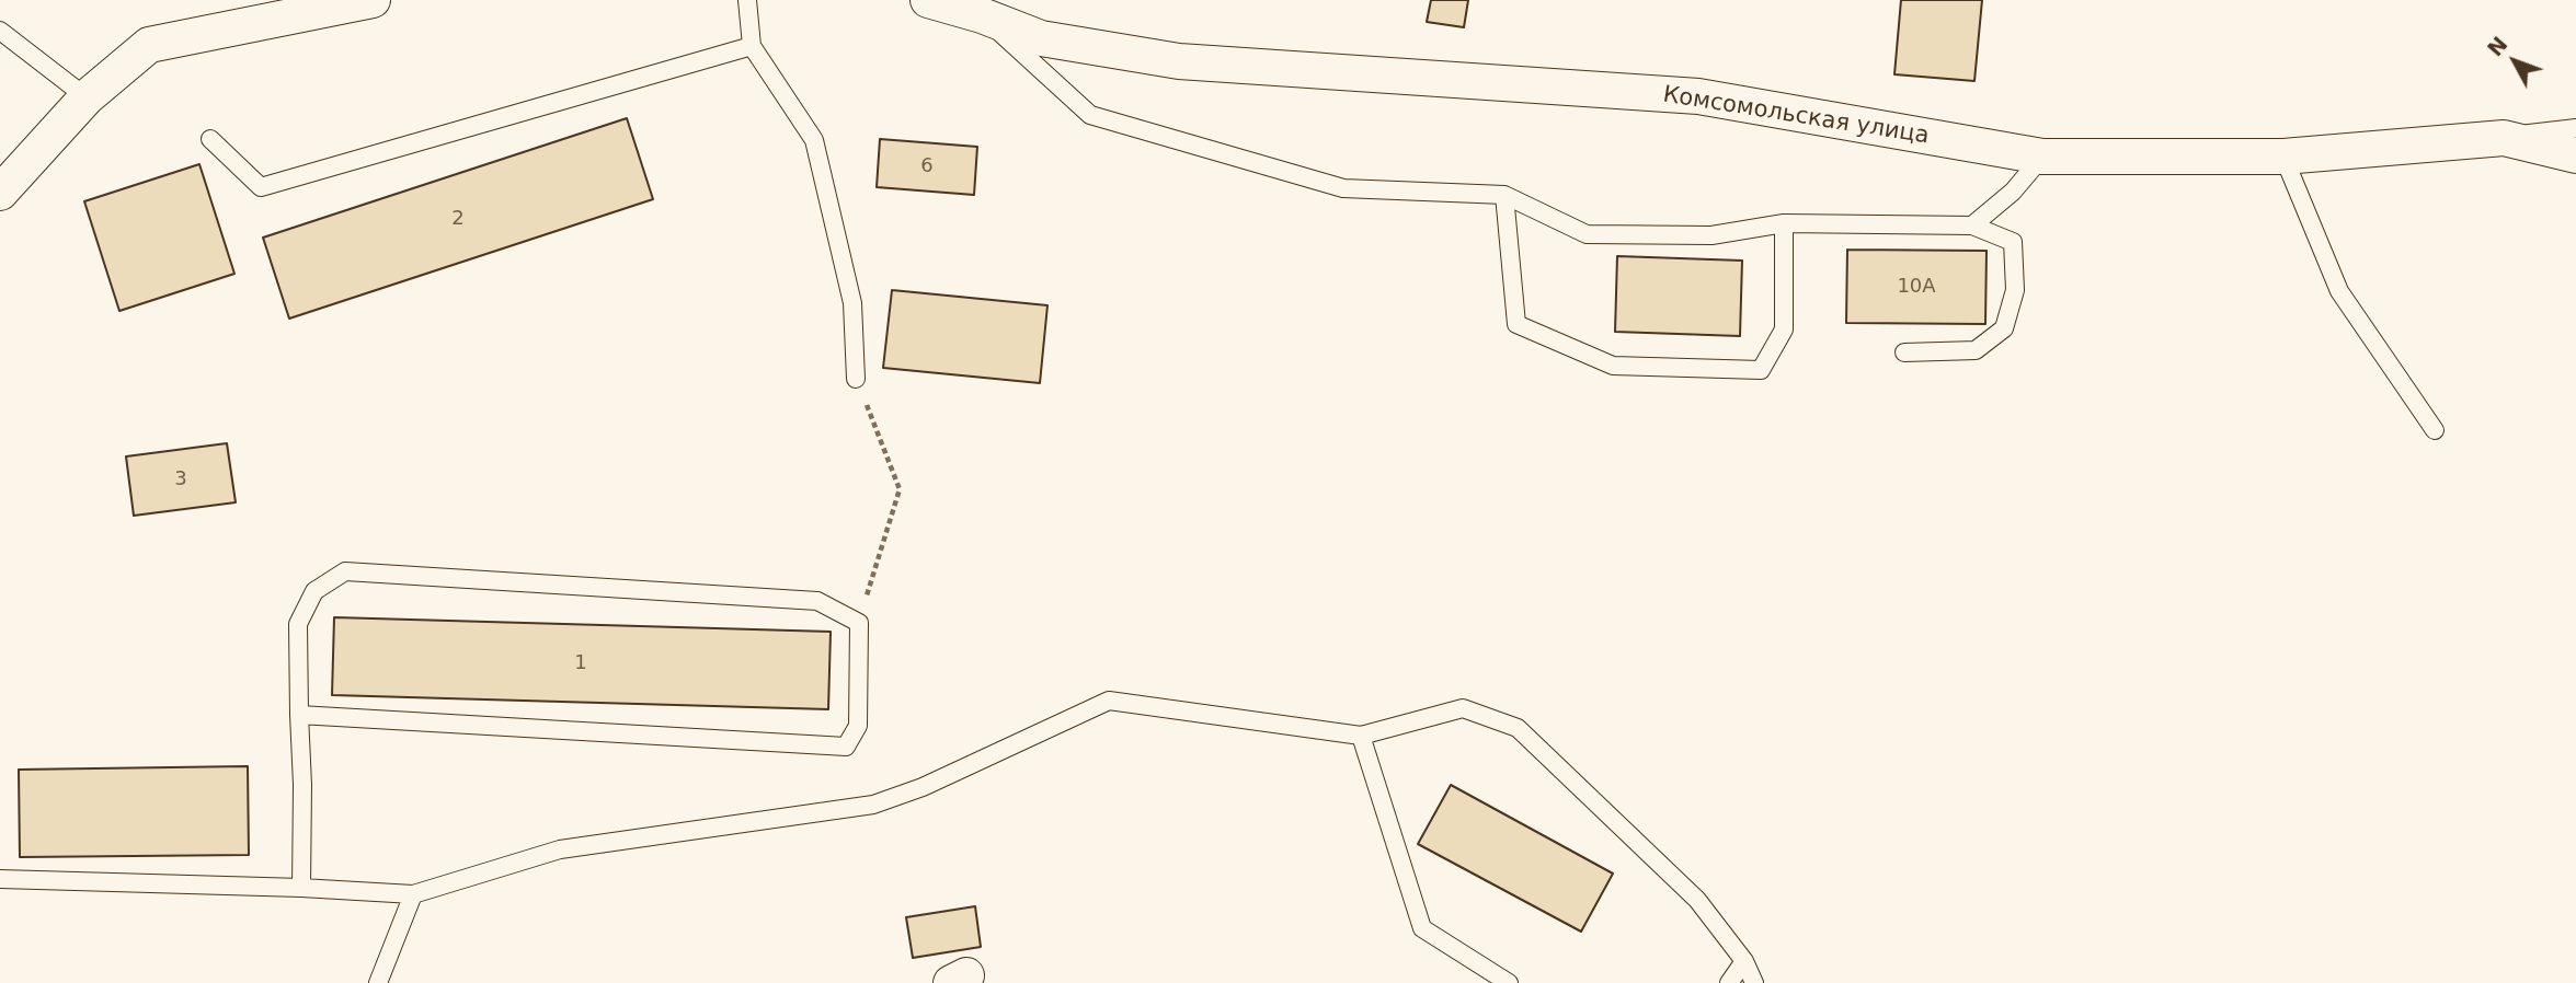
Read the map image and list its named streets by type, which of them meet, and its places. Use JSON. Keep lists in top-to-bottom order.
{
  "streets": {
    "street": ["Комсомольская улица"]
  },
  "house_numbers": [
    "6",
    "2",
    "10А",
    "3",
    "1"
  ],
  "north": "top left"
}
